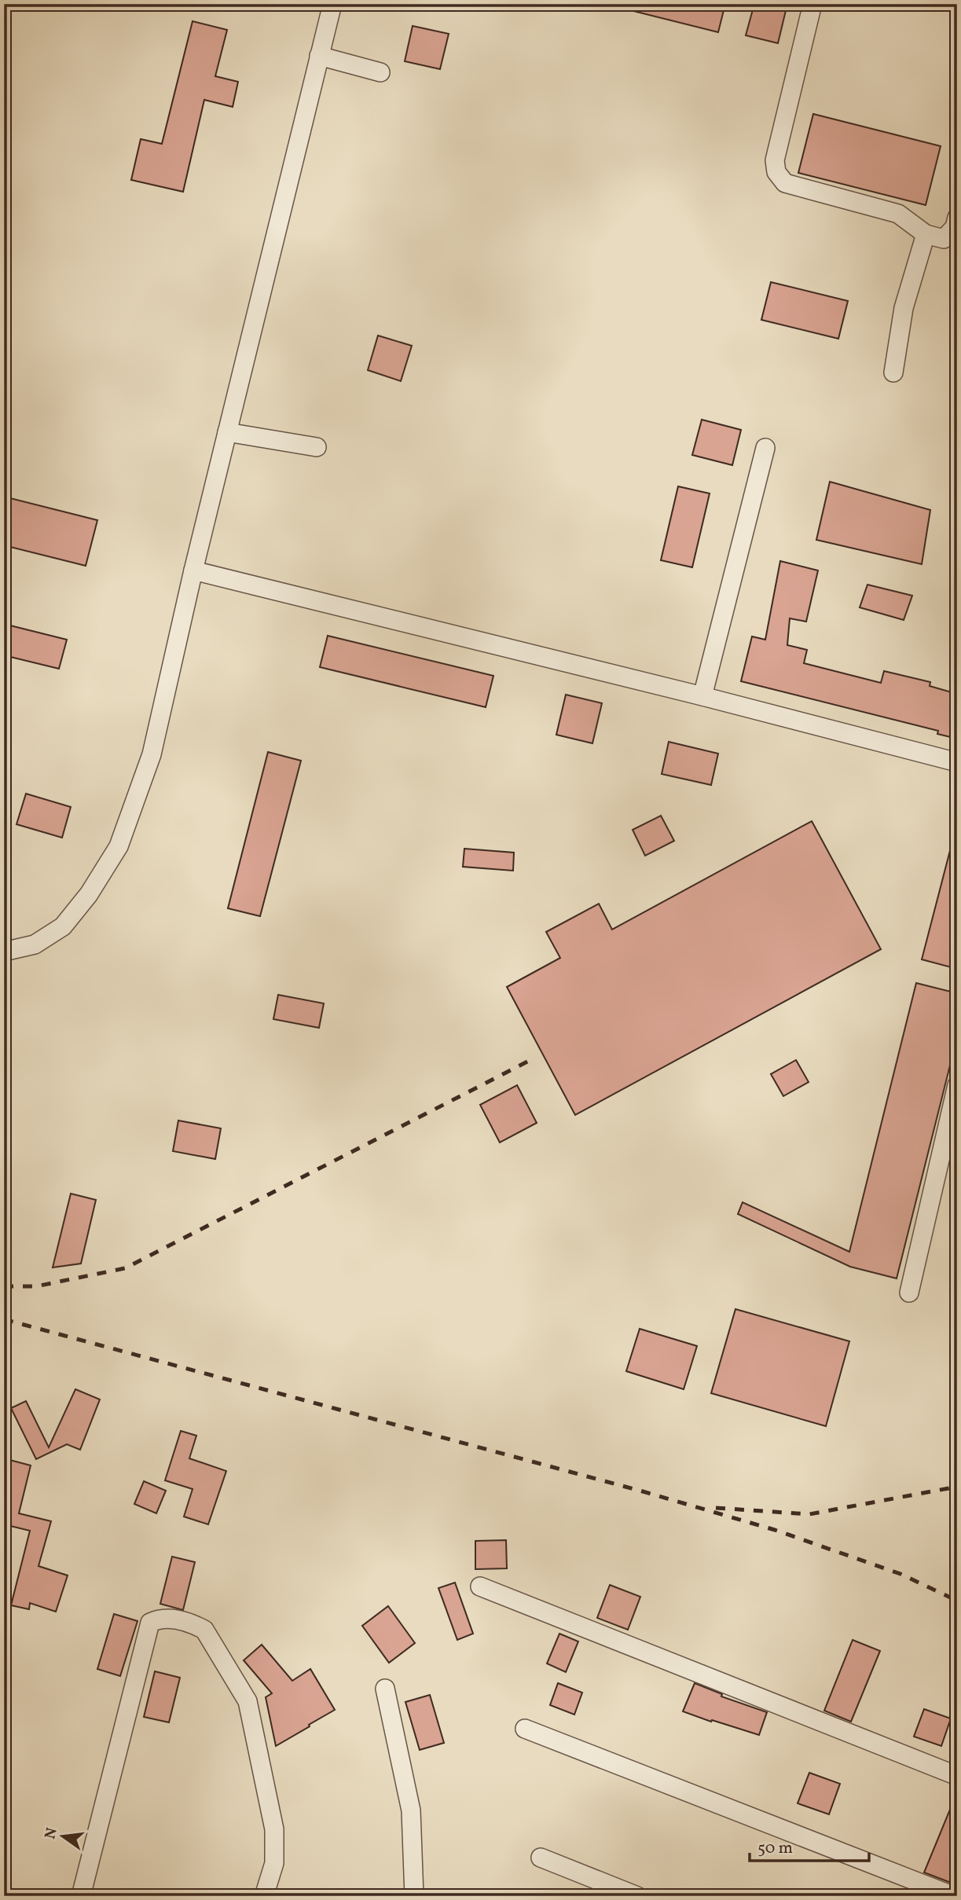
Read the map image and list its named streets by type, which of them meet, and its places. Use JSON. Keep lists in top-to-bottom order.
{
  "scale_bar": "50 m",
  "north": "left"
}
